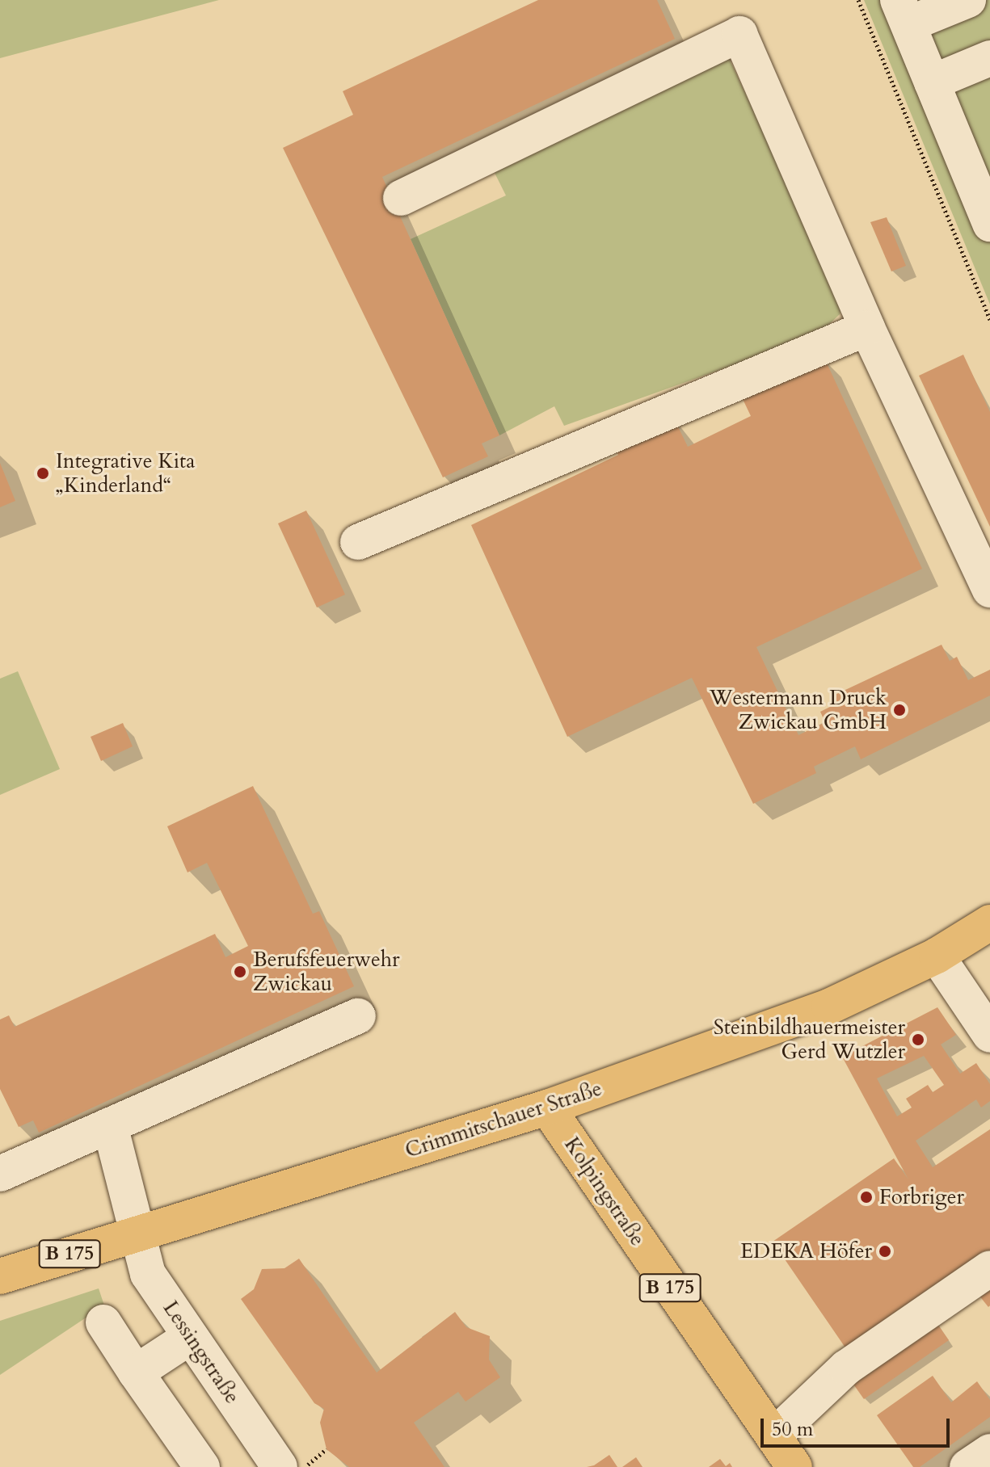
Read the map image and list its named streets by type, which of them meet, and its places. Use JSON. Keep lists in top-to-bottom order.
{
  "streets": {
    "main road": ["Crimmitschauer Straße", "Kolpingstraße", "B 175"],
    "street": ["Lessingstraße"]
  },
  "crossings": [
    ["Crimmitschauer Straße", "Kolpingstraße"],
    ["Crimmitschauer Straße", "Lessingstraße"]
  ],
  "places": [
    "Integrative Kita „Kinderland“",
    "Westermann Druck Zwickau GmbH",
    "Berufsfeuerwehr Zwickau",
    "Steinbildhauermeister Gerd Wutzler",
    "Forbriger",
    "EDEKA Höfer"
  ],
  "scale_bar": "50 m"
}
